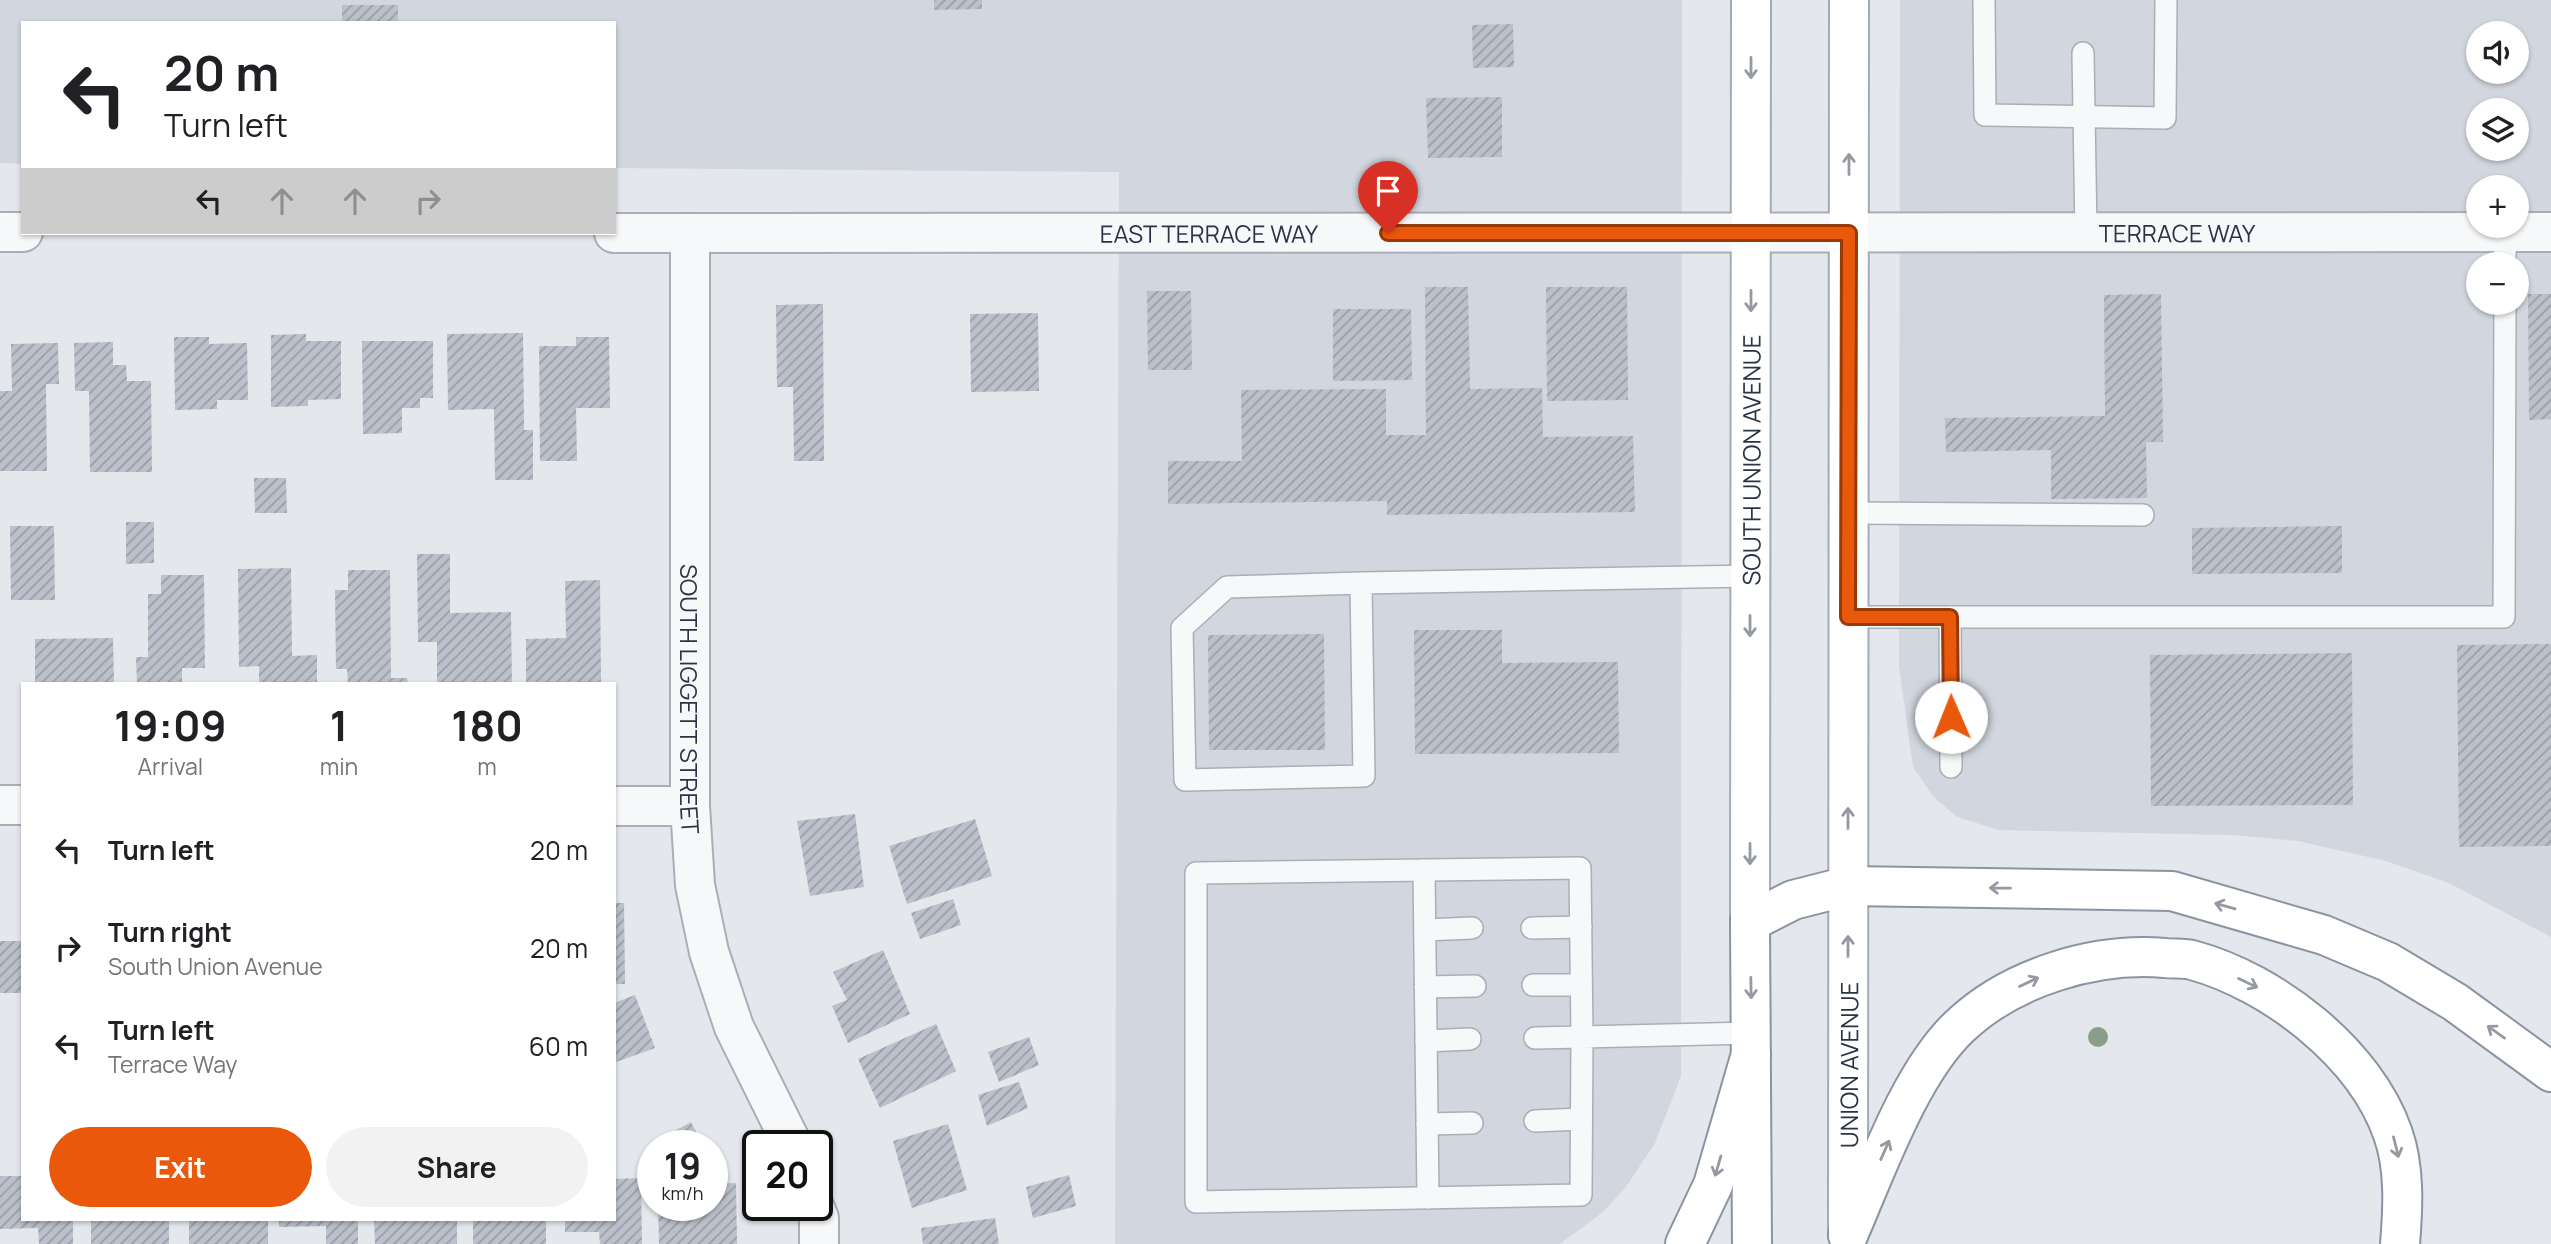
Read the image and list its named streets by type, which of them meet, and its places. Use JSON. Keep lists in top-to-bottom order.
{
  "streets": {
    "main road": ["SOUTH UNION AVENUE", "UNION AVENUE"],
    "street": ["TERRACE WAY", "EAST TERRACE WAY", "SOUTH LIGGETT STREET"]
  },
  "crossings": [
    ["TERRACE WAY", "EAST TERRACE WAY"],
    ["EAST TERRACE WAY", "SOUTH UNION AVENUE"],
    ["EAST TERRACE WAY", "SOUTH LIGGETT STREET"]
  ],
  "page": {
    "map_buttons": ["+", "−"],
    "turn": ["20 m", "Turn left"],
    "eta": [
      "19:09",
      "Arrival",
      "1",
      "min",
      "180",
      "m"
    ],
    "list": [
      {
        "name": "Turn left",
        "value": "20 m"
      },
      {
        "name": "Turn right",
        "note": "South Union Avenue",
        "value": "20 m"
      },
      {
        "name": "Turn left",
        "note": "Terrace Way",
        "value": "60 m"
      }
    ],
    "buttons": ["Exit", "Share"],
    "speed": "19 km/h",
    "limit": "20"
  }
}
